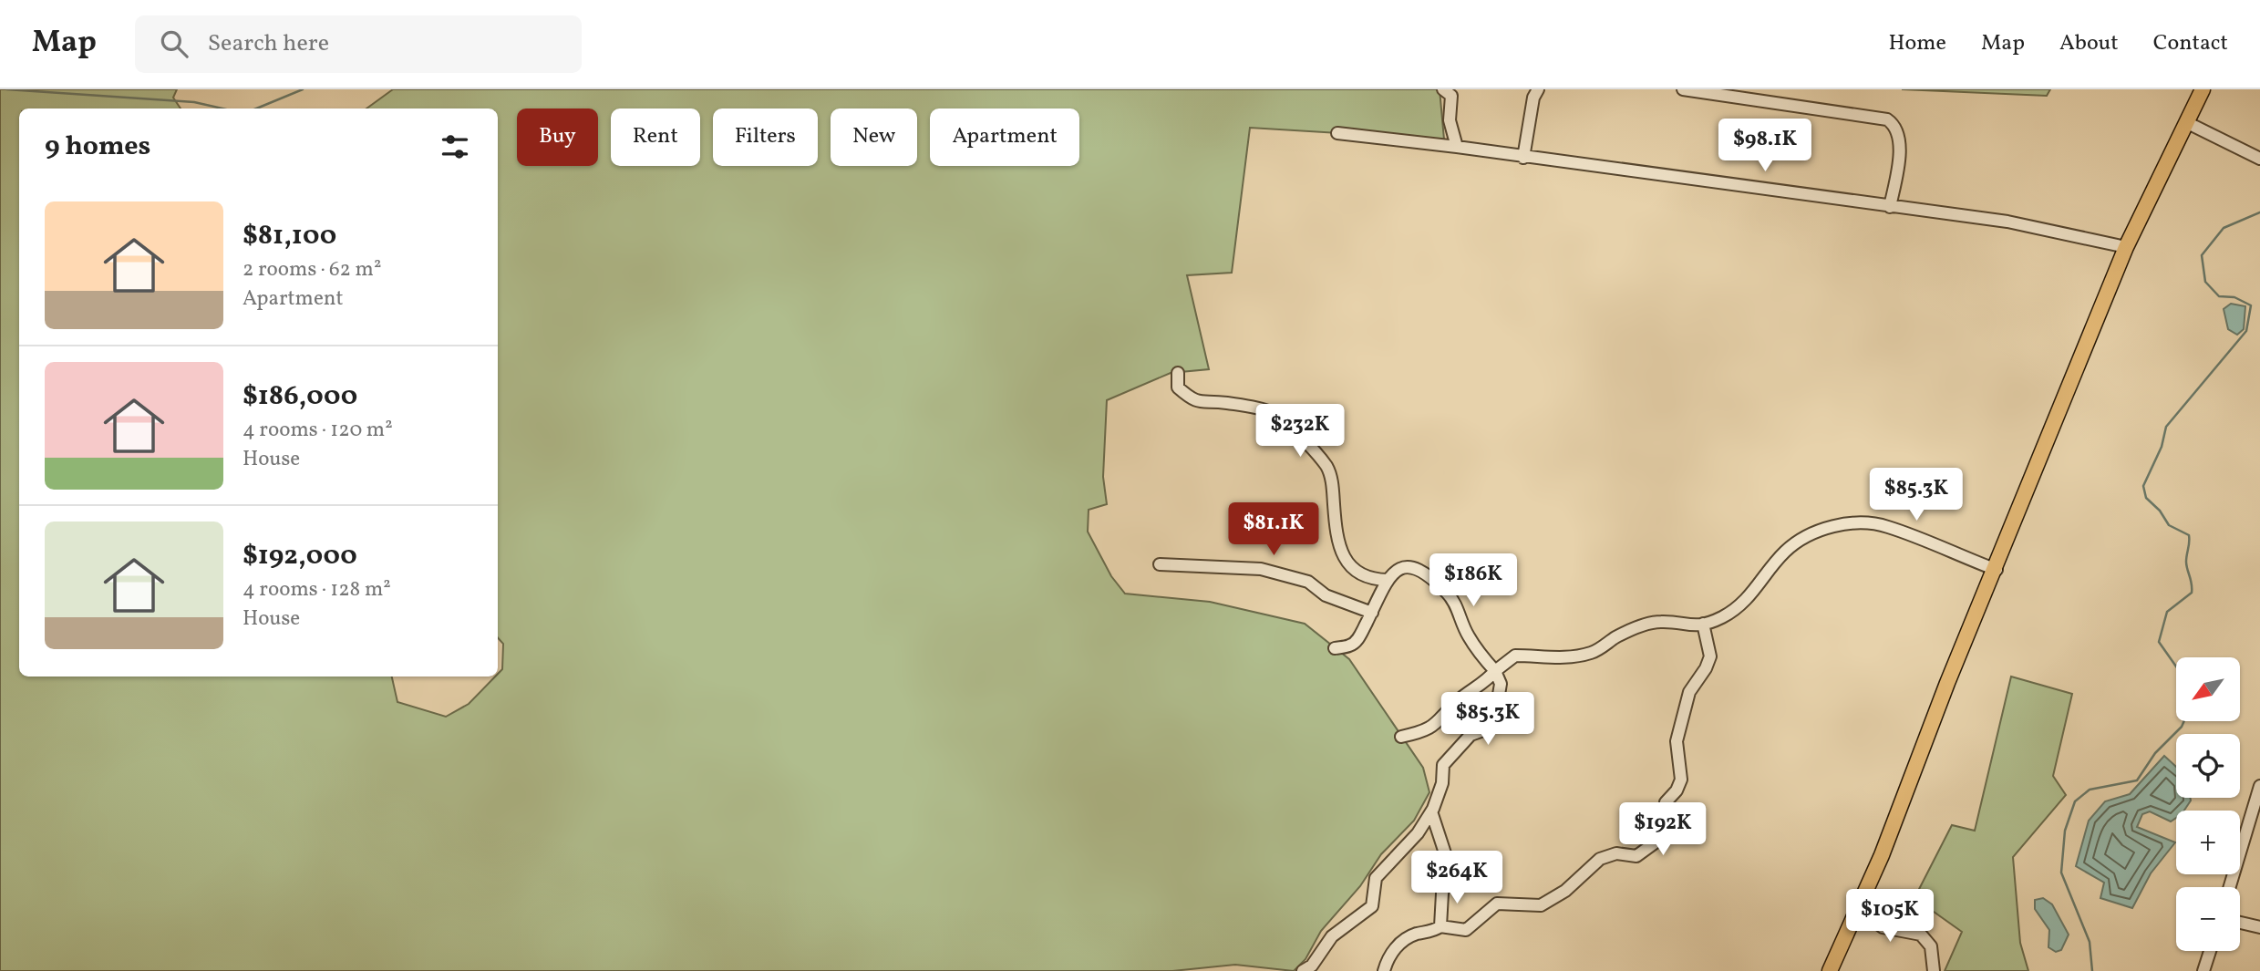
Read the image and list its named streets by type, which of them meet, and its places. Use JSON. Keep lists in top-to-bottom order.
{
  "north": "bottom left",
  "page": {
    "header": "Map",
    "search": "Search here",
    "nav": [
      "Home",
      "Map",
      "About",
      "Contact"
    ],
    "chip": [
      "Buy",
      "Rent",
      "Filters",
      "New",
      "Apartment"
    ],
    "heading": "9 homes",
    "price": [
      "$98.1K",
      "$232K",
      "$85.3K",
      "$81.1K",
      "$186K",
      "$85.3K",
      "$192K",
      "$264K",
      "$105K"
    ],
    "list": [
      {
        "name": "$81,100",
        "note": "2 rooms · 62 m² · Apartment"
      },
      {
        "name": "$186,000",
        "note": "4 rooms · 120 m² · House"
      },
      {
        "name": "$192,000",
        "note": "4 rooms · 128 m² · House"
      }
    ],
    "map_buttons": ["+", "−"]
  }
}
